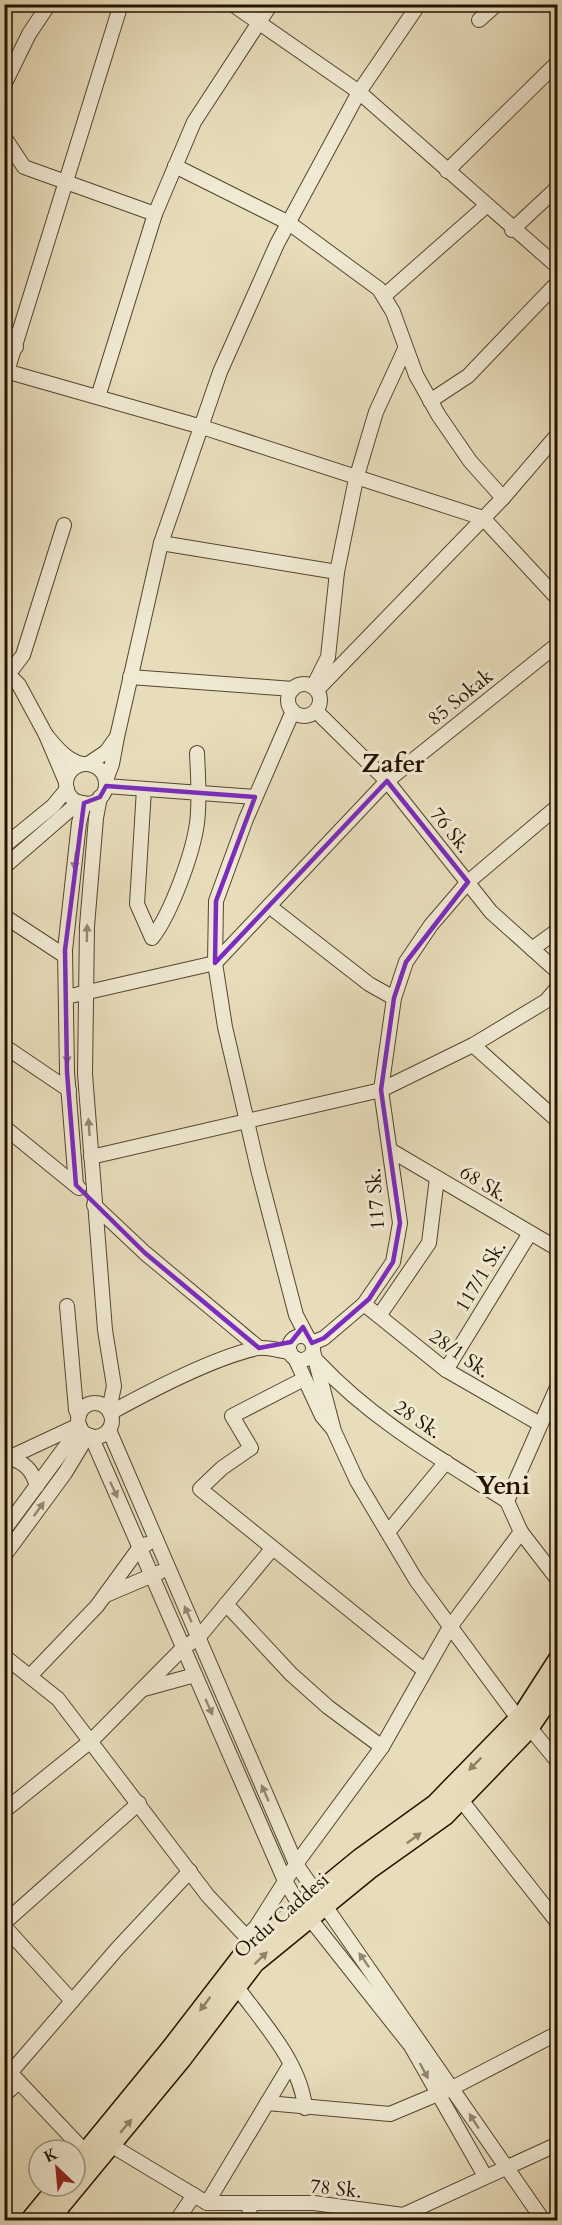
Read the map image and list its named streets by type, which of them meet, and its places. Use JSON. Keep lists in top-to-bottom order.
{
  "streets": {
    "main road": ["Ordu Caddesi"],
    "street": [
      "85 Sokak",
      "76 Sk.",
      "68 Sk.",
      "117 Sk.",
      "117/1 Sk.",
      "28/1 Sk.",
      "28 Sk.",
      "78 Sk."
    ]
  },
  "crossings": [
    ["85 Sokak", "76 Sk."],
    ["76 Sk.", "117 Sk."],
    ["68 Sk.", "117 Sk."],
    ["68 Sk.", "117/1 Sk."],
    ["117 Sk.", "28/1 Sk."],
    ["117 Sk.", "28 Sk."],
    ["117/1 Sk.", "28/1 Sk."]
  ],
  "districts": ["Zafer", "Yeni"],
  "north": "top left"
}
